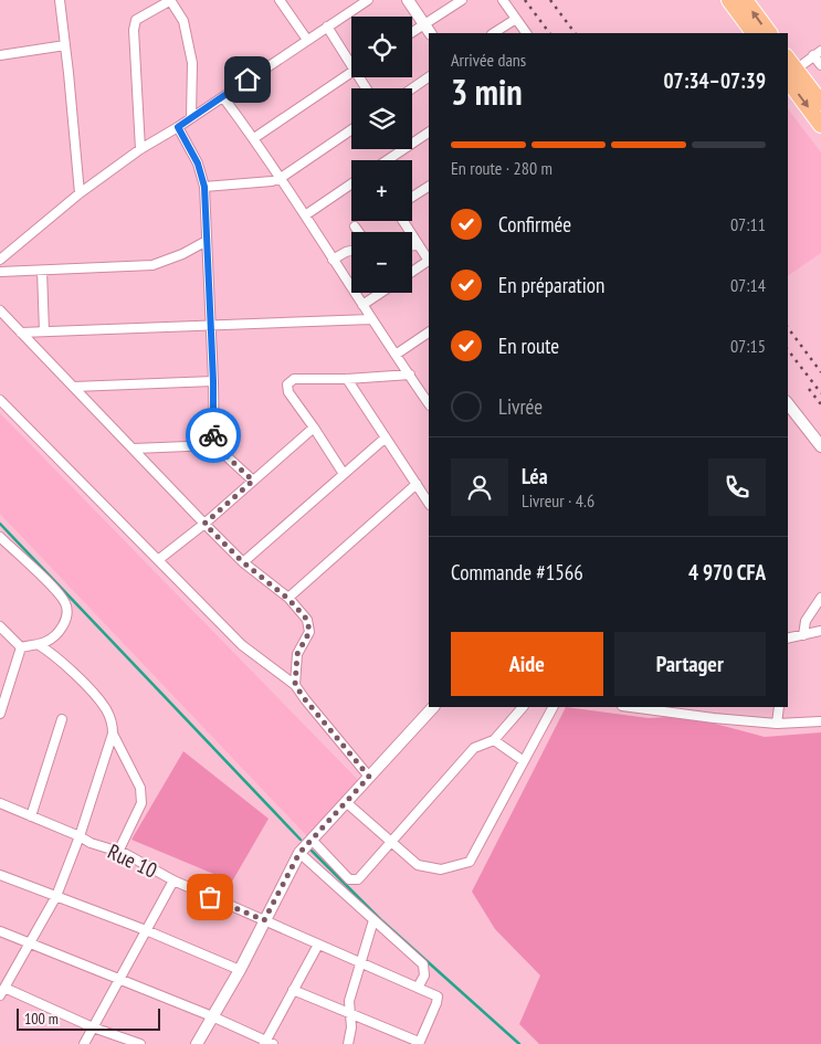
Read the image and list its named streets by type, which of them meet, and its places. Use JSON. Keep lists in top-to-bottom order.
{
  "streets": {
    "street": ["Rue 10"]
  },
  "scale_bar": "100 m",
  "page": {
    "map_buttons": ["+", "−"],
    "heading": ["3 min", "Arrivée dans", "07:34–07:39"],
    "panel": [
      "Léa",
      "Livreur · 4.6",
      "Commande #1566",
      "4 970 CFA"
    ],
    "bar": "En route · 280 m",
    "list": [
      ["Confirmée", "07:11"],
      ["En préparation", "07:14"],
      ["En route", "07:15"],
      "Livrée"
    ],
    "buttons": ["Aide", "Partager"],
    "scale": "100 m"
  }
}
